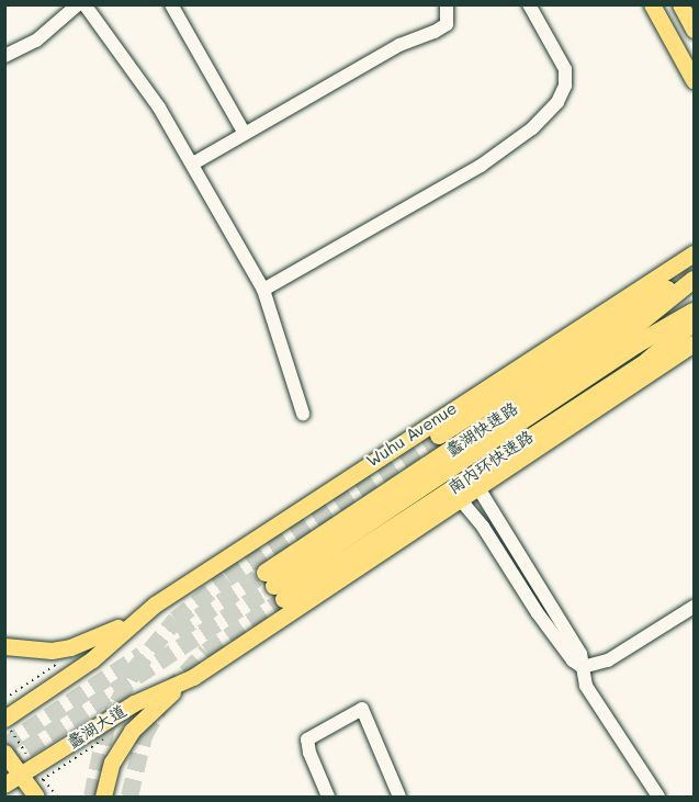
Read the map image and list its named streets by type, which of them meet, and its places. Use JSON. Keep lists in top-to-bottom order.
{
  "streets": {
    "highway": ["蠡湖快速路", "南内环快速路"],
    "main road": ["Wuhu Avenue", "蠡湖大道"]
  },
  "crossings": [
    ["蠡湖快速路", "南内环快速路"]
  ]
}
